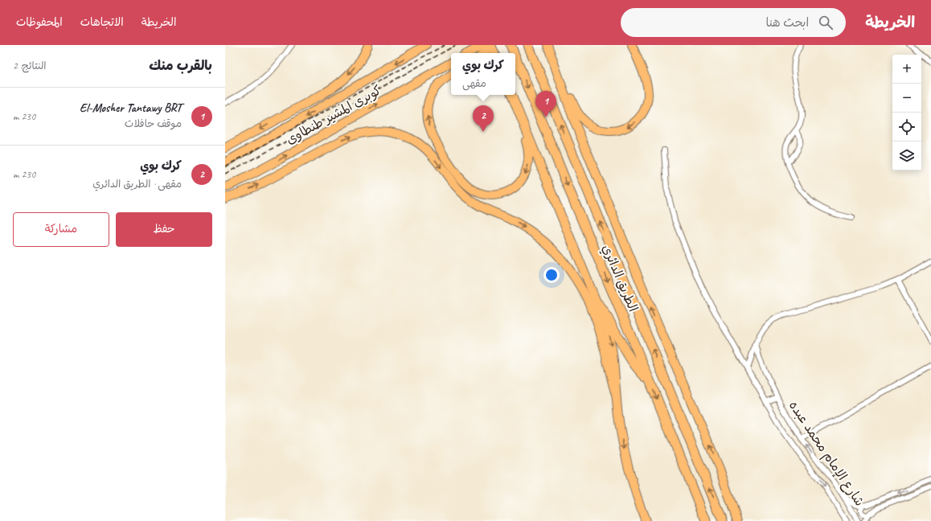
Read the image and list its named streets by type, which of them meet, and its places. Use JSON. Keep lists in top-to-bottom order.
{
  "streets": {
    "highway": ["كوبرى المشير طنطاوى", "الطريق الدائري"],
    "street": ["شارع الإمام محمد عبده"]
  },
  "page": {
    "header": "الخريطة",
    "search": "ابحث هنا",
    "nav": ["الخريطة", "الاتجاهات", "المحفوظات"],
    "heading": ["بالقرب منك", "النتائج: 2"],
    "popup": ["كرك بوي", "مقهى"],
    "map_buttons": ["+", "−"],
    "list": [
      {
        "mark": "1",
        "name": "El-Mosher Tantawy BRT",
        "note": "موقف حافلات",
        "value": "230 m"
      },
      {
        "mark": "2",
        "name": "كرك بوي",
        "note": "مقهى · الطريق الدائري",
        "value": "230 m"
      }
    ],
    "pins": ["1", "2"],
    "buttons": ["حفظ", "مشاركة"]
  }
}
